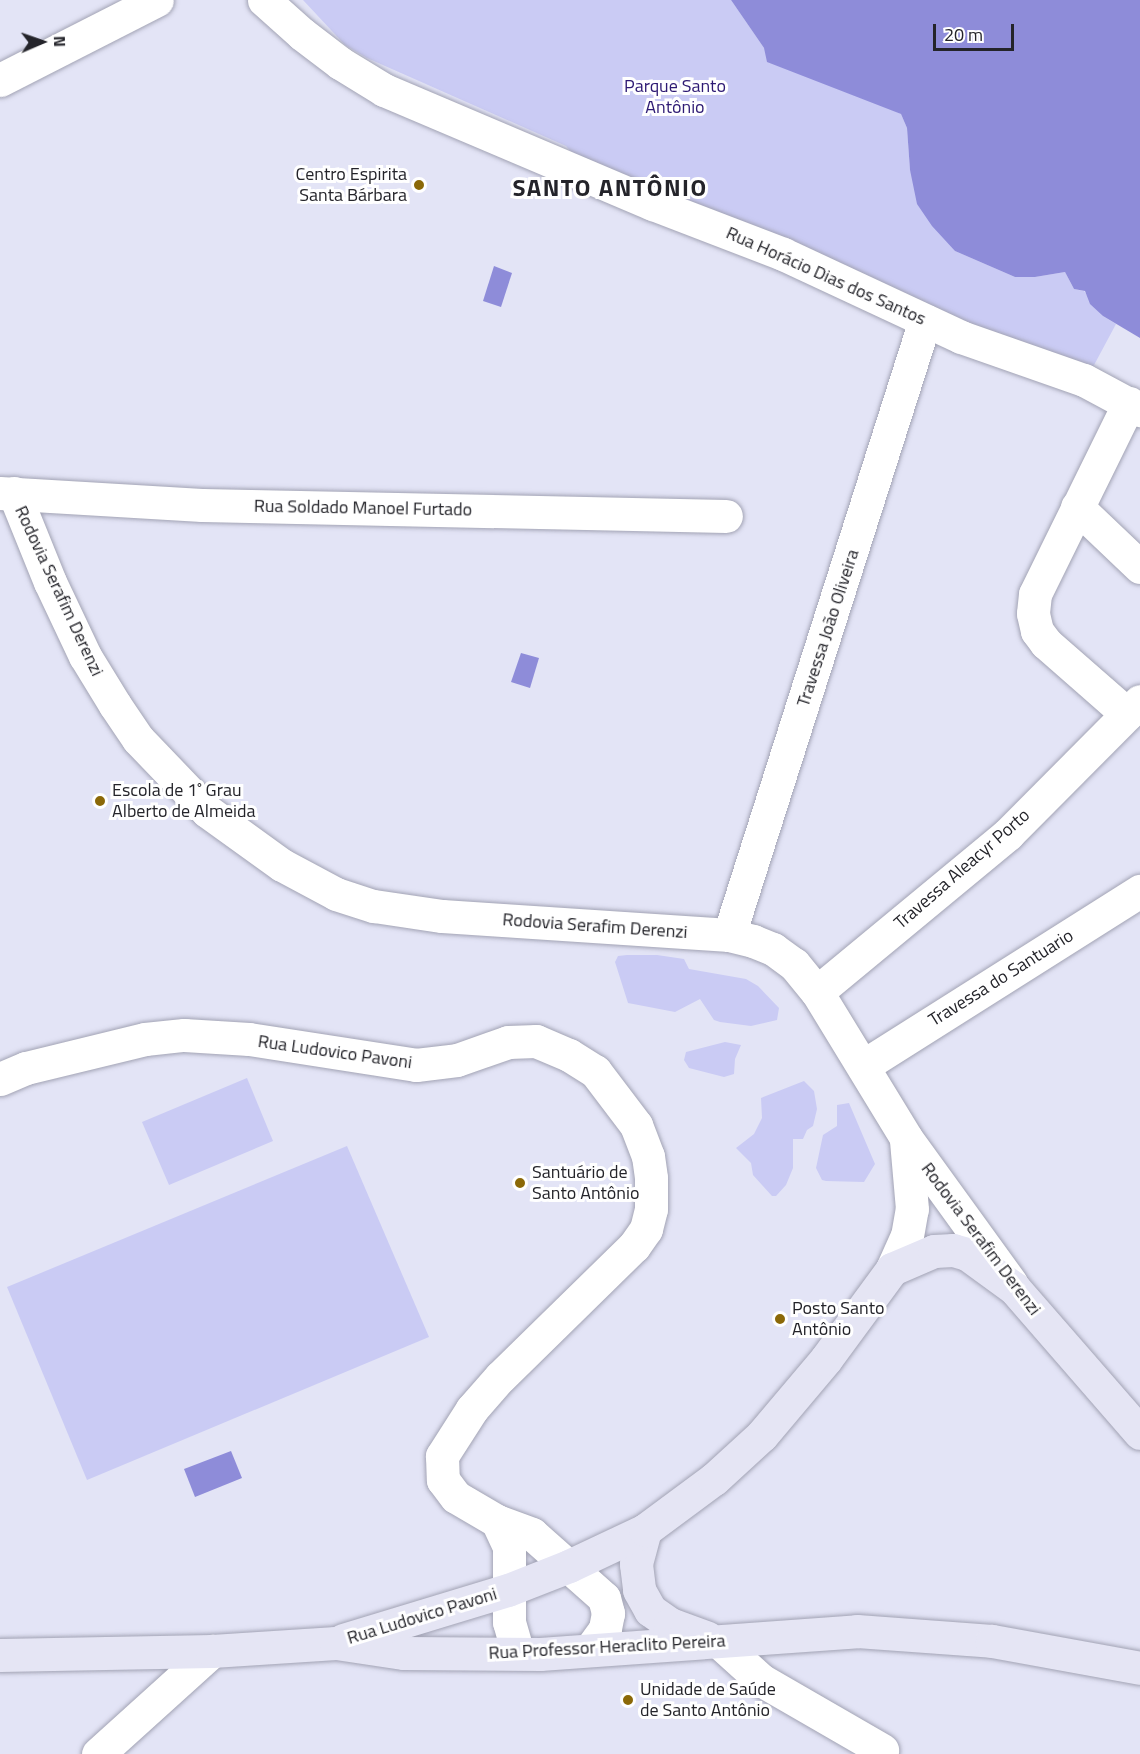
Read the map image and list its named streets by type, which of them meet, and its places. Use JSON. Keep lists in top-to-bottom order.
{
  "streets": {
    "main road": ["Rodovia Serafim Derenzi", "Rua Ludovico Pavoni", "Rua Professor Heraclito Pereira"],
    "street": [
      "Rua Horácio Dias dos Santos",
      "Rua Soldado Manoel Furtado",
      "Travessa João Oliveira",
      "Travessa Aleacyr Porto",
      "Travessa do Santuario"
    ]
  },
  "crossings": [
    ["Rua Horácio Dias dos Santos", "Travessa João Oliveira"],
    ["Rua Horácio Dias dos Santos", "Travessa Aleacyr Porto"],
    ["Rua Soldado Manoel Furtado", "Rodovia Serafim Derenzi"],
    ["Rodovia Serafim Derenzi", "Travessa João Oliveira"],
    ["Rodovia Serafim Derenzi", "Travessa Aleacyr Porto"],
    ["Rodovia Serafim Derenzi", "Travessa do Santuario"],
    ["Rua Ludovico Pavoni", "Rua Professor Heraclito Pereira"]
  ],
  "districts": ["SANTO ANTÔNIO"],
  "parks": ["Parque Santo Antônio"],
  "places": [
    "Centro Espirita Santa Bárbara",
    "Escola de 1˚ Grau Alberto de Almeida",
    "Santuário de Santo Antônio",
    "Posto Santo Antônio",
    "Unidade de Saúde de Santo Antônio"
  ],
  "scale_bar": "20 m",
  "north": "right"
}
